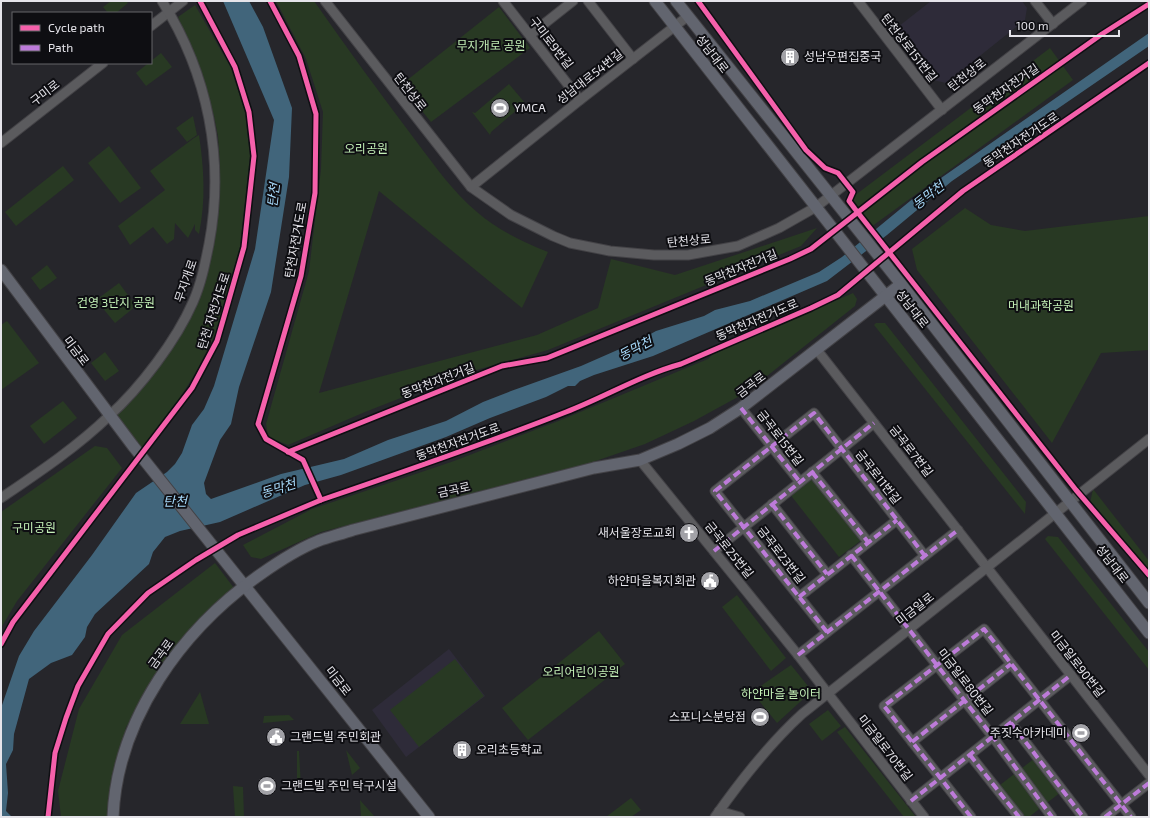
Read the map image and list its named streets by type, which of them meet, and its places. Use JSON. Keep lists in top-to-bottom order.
{
  "streets": {
    "main road": ["성남대로", "미금로", "금곡로"],
    "street": [
      "구미로9번길",
      "탄천상로151번길",
      "탄천상로",
      "성남대로54번길",
      "구미로",
      "무지개로",
      "금곡로15번길",
      "금곡로7번길",
      "금곡로11번길",
      "금곡로25번길",
      "금곡로23번길",
      "미금일로",
      "미금일로90번길",
      "미금일로80번길",
      "미금일로70번길"
    ],
    "cycle path": [
      "동막천자전거길",
      "동막천자전거도로",
      "탄천자전거도로",
      "탄천 자전거도로"
    ]
  },
  "crossings": [
    ["구미로9번길", "성남대로54번길"],
    ["탄천상로151번길", "탄천상로"],
    ["성남대로", "탄천상로"],
    ["성남대로", "성남대로54번길"],
    ["성남대로", "금곡로"],
    ["성남대로", "미금일로"],
    ["탄천상로", "성남대로54번길"],
    ["무지개로", "미금로"],
    ["미금로", "금곡로"],
    ["금곡로", "금곡로15번길"],
    ["금곡로", "금곡로7번길"],
    ["금곡로", "금곡로25번길"],
    ["금곡로15번길", "금곡로11번길"],
    ["금곡로15번길", "금곡로23번길"],
    ["금곡로7번길", "금곡로11번길"],
    ["금곡로7번길", "미금일로"],
    ["금곡로7번길", "미금일로90번길"],
    ["금곡로11번길", "금곡로23번길"],
    ["금곡로11번길", "미금일로80번길"],
    ["금곡로25번길", "미금일로"],
    ["금곡로25번길", "미금일로70번길"],
    ["금곡로23번길", "미금일로80번길"],
    ["미금일로", "미금일로90번길"],
    ["미금일로", "미금일로80번길"],
    ["미금일로", "미금일로70번길"]
  ],
  "water": ["탄천", "동막천"],
  "parks": [
    "무지개로 공원",
    "오리공원",
    "건영 3단지 공원",
    "머내과학공원",
    "구미공원",
    "오리어린이공원",
    "하얀마을 놀이터"
  ],
  "places": {
    "building": ["성남우편집중국", "오리초등학교"],
    "sports": [
      "YMCA",
      "스포니스분당점",
      "주짓수아카데미",
      "그랜드빌 주민 탁구시설"
    ],
    "church": ["새서울장로교회"],
    "public building": ["하얀마을복지회관", "그랜드빌 주민회관"]
  },
  "legend": ["Cycle path", "Path"],
  "scale_bar": "100 m"
}
